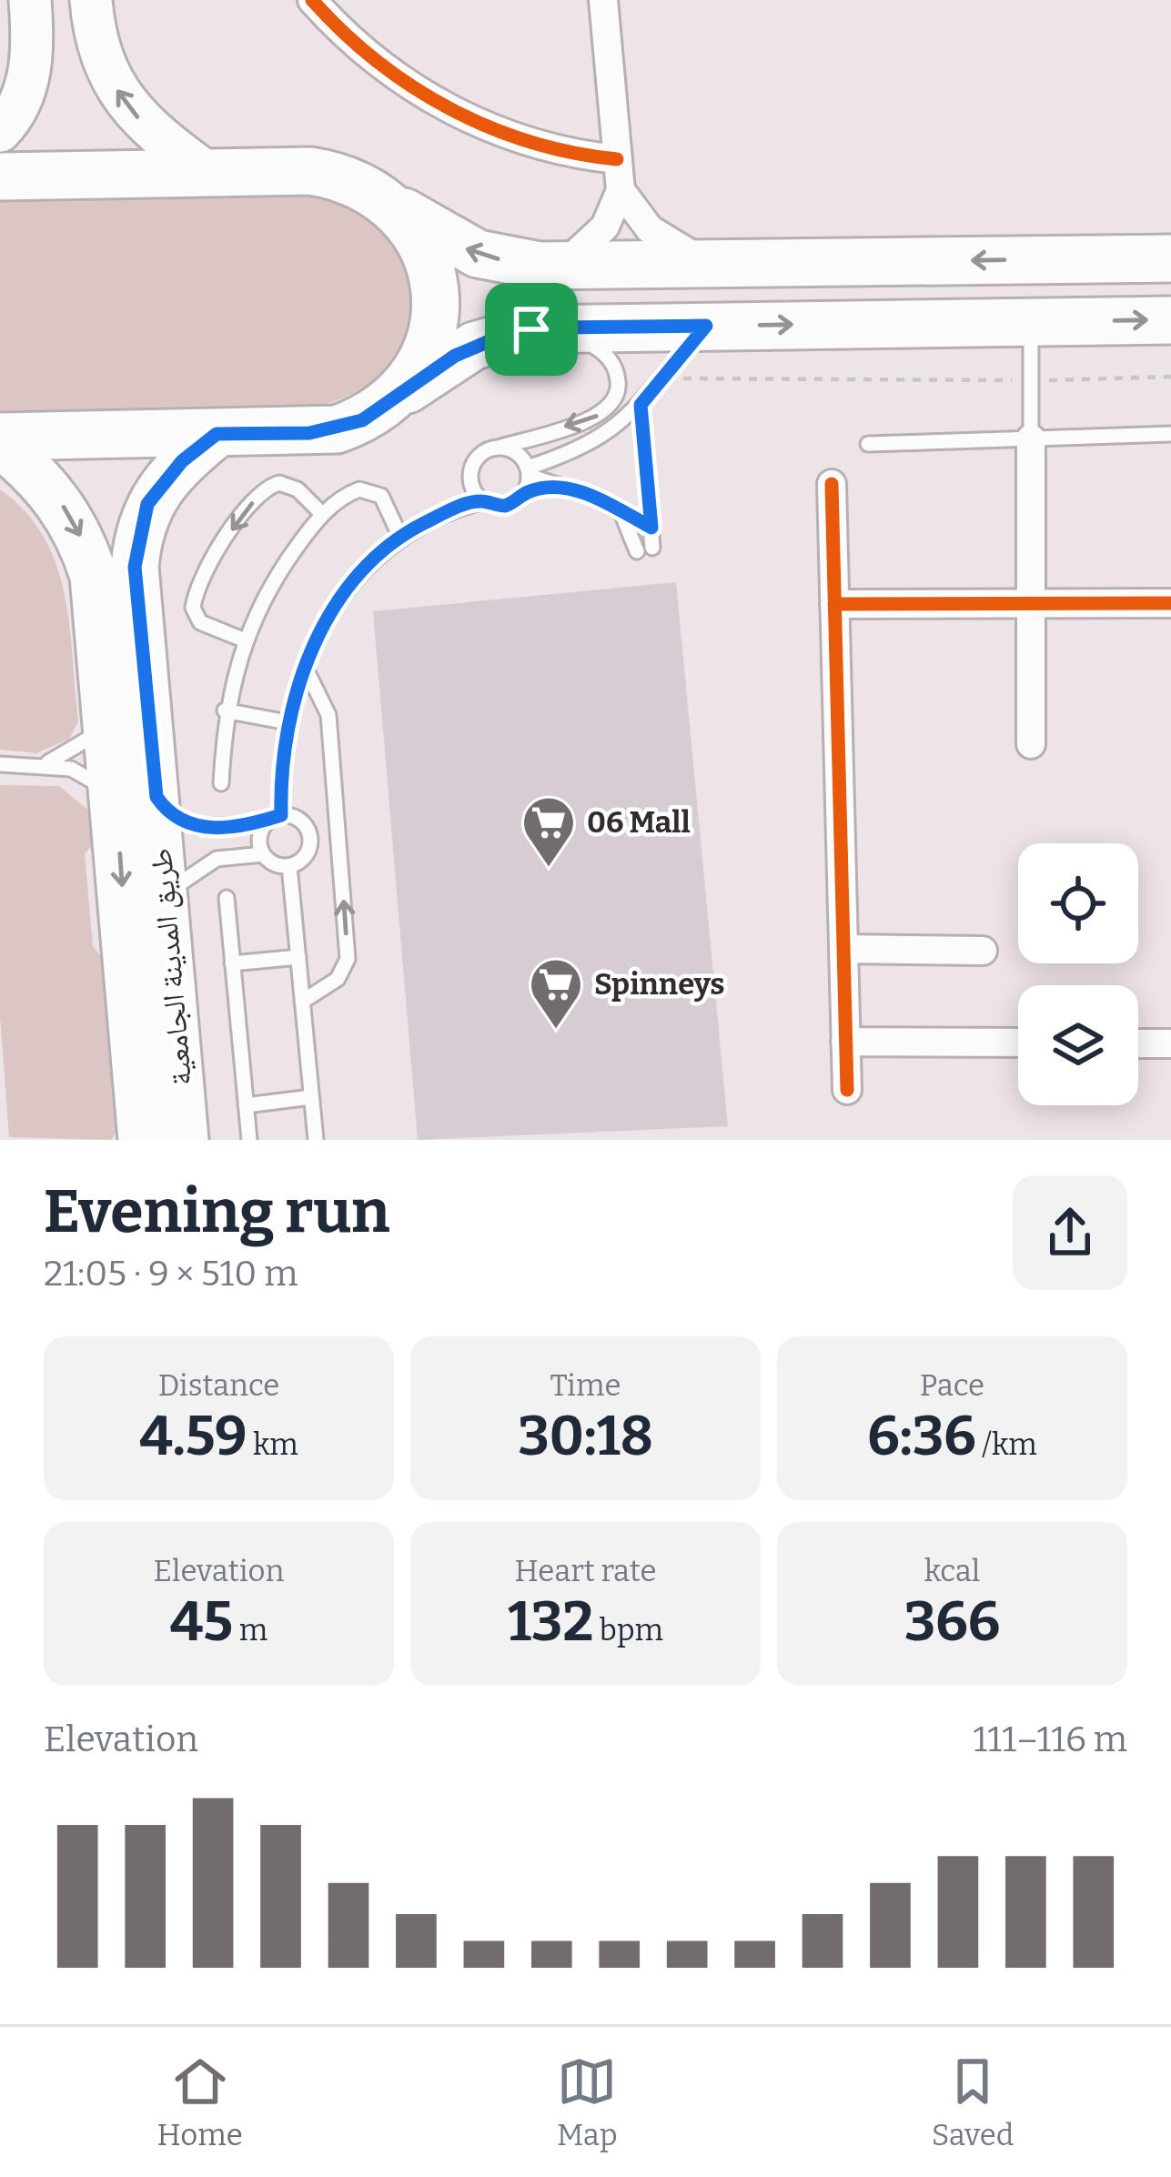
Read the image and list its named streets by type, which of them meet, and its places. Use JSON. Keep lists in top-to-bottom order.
{
  "streets": {
    "main road": ["طريق المدينة الجامعية"]
  },
  "places": {
    "supermarket": ["06 Mall", "Spinneys"]
  },
  "page": {
    "heading": ["Evening run", "21:05 · 9 × 510 m"],
    "stats": [
      ["Distance", "4.59 km"],
      ["Time", "30:18"],
      ["Pace", "6:36 /km"],
      ["Elevation", "45 m"],
      ["Heart rate", "132 bpm"],
      ["kcal", "366"]
    ],
    "chart": ["Elevation", "111–116 m"],
    "tabs": ["Home", "Map", "Saved"]
  }
}
